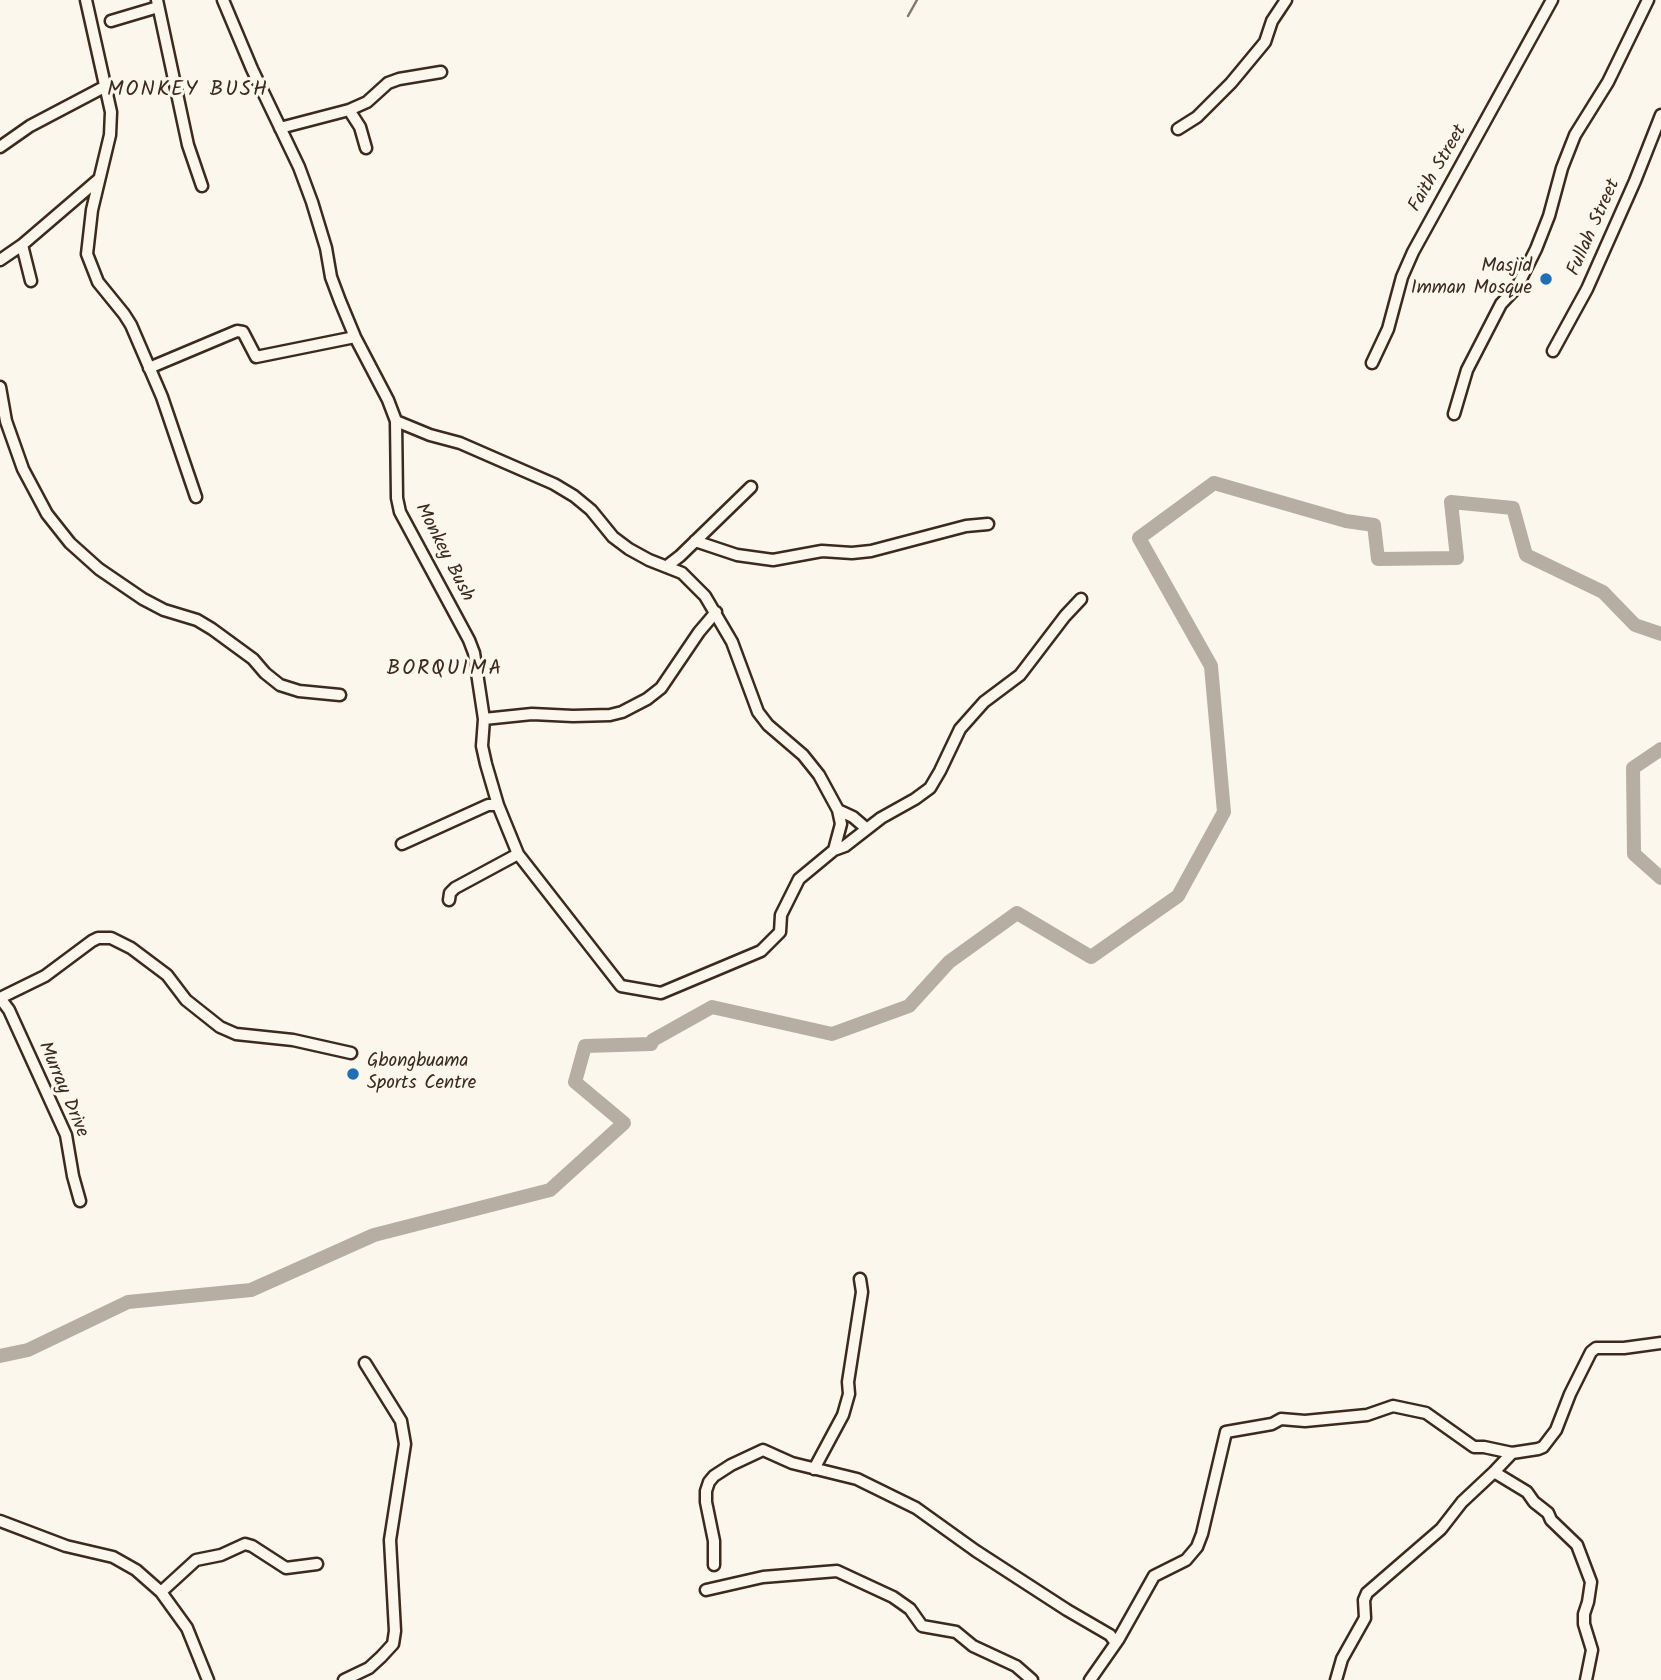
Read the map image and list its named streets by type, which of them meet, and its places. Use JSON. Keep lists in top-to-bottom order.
{
  "streets": {
    "street": [
      "Faith Street",
      "Fullah Street",
      "Monkey Bush",
      "Murray Drive"
    ]
  },
  "districts": ["MONKEY BUSH", "BORQUIMA"],
  "places": ["Masjid Imman Mosque", "Gbongbuama Sports Centre"]
}
